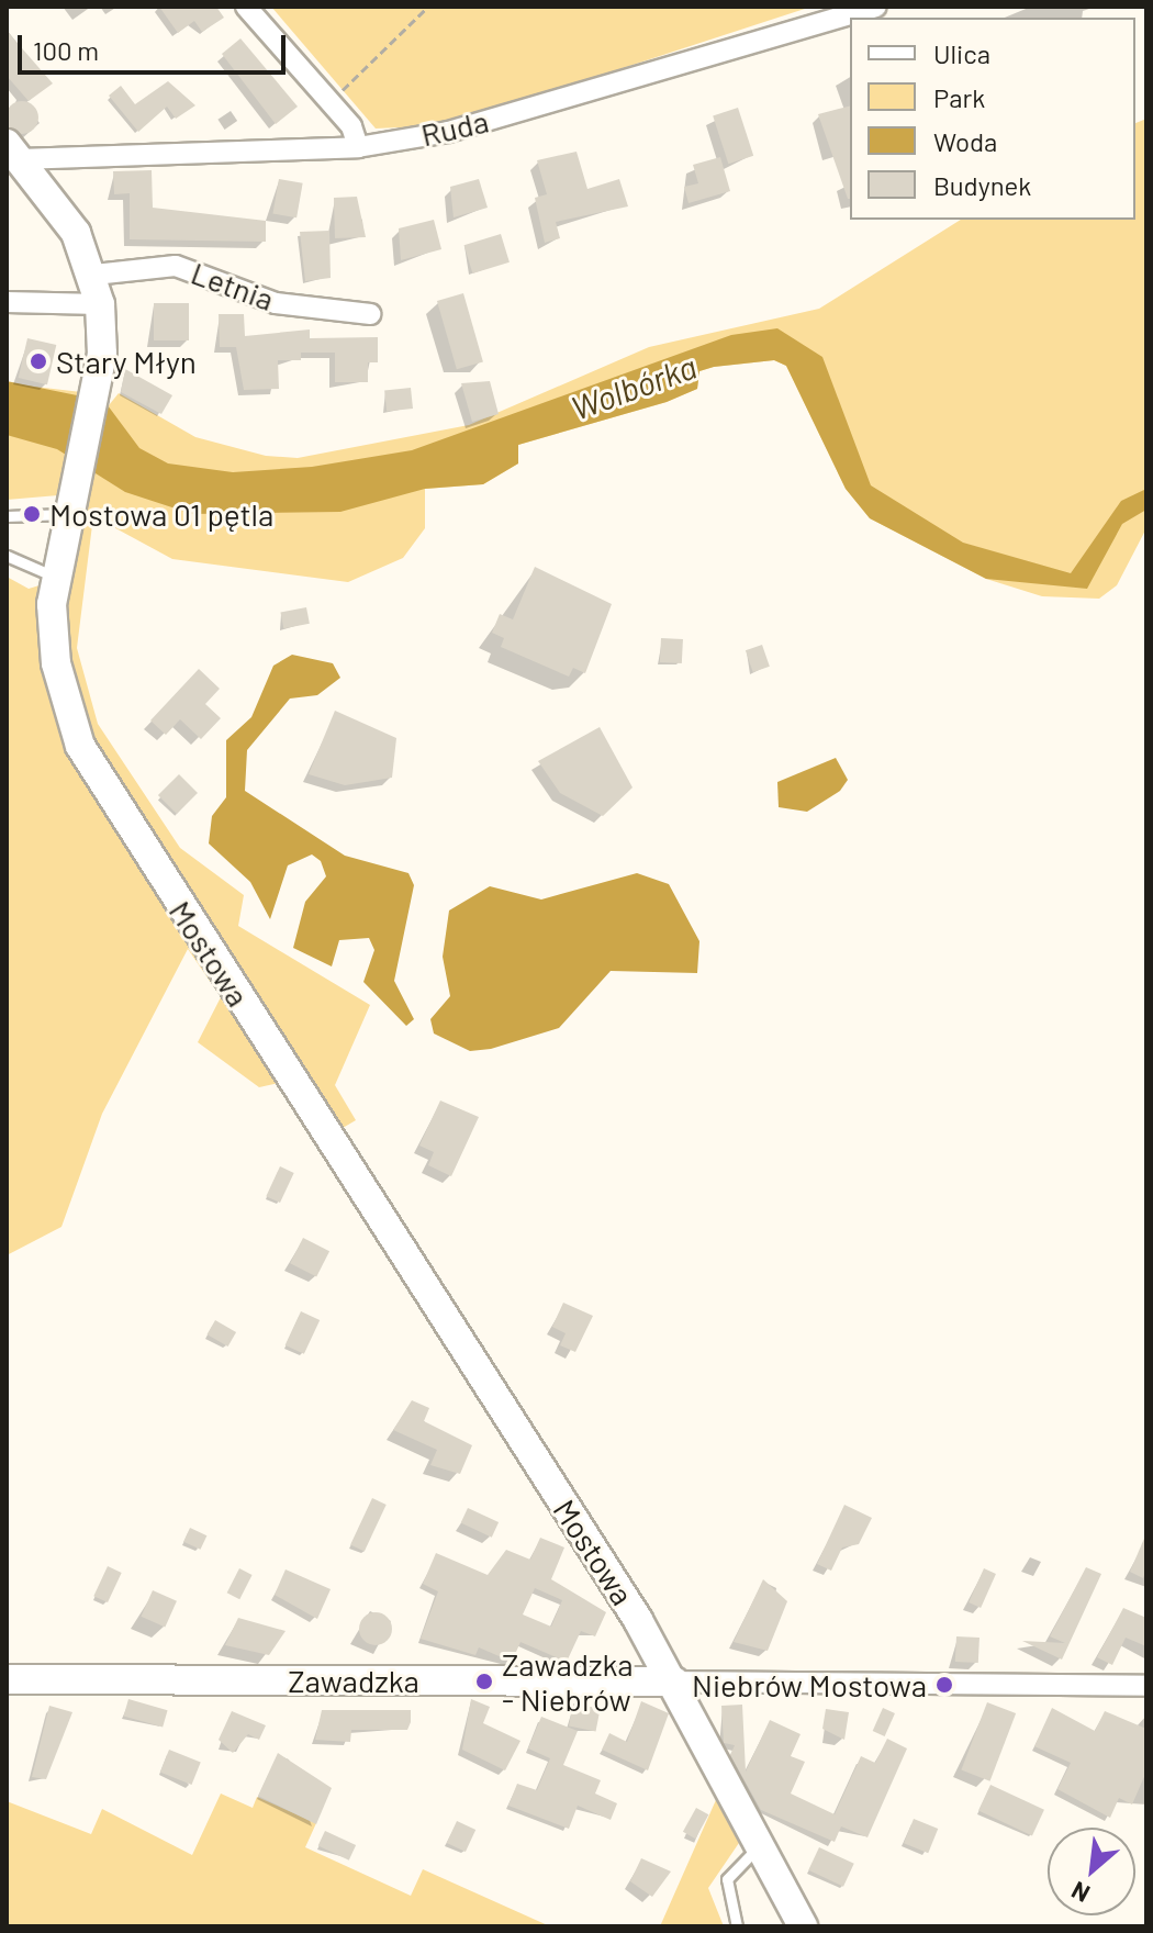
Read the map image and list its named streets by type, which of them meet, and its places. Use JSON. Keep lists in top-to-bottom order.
{
  "streets": {
    "street": [
      "Ruda",
      "Letnia",
      "Mostowa",
      "Zawadzka"
    ]
  },
  "crossings": [
    ["Ruda", "Mostowa"],
    ["Letnia", "Mostowa"],
    ["Mostowa", "Zawadzka"]
  ],
  "water": ["Wolbórka"],
  "places": [
    "Stary Młyn",
    "Mostowa 01 pętla",
    "Zawadzka - Niebrów",
    "Niebrów Mostowa"
  ],
  "legend": [
    "Ulica",
    "Park",
    "Woda",
    "Budynek"
  ],
  "scale_bar": "100 m",
  "north": "bottom left"
}
